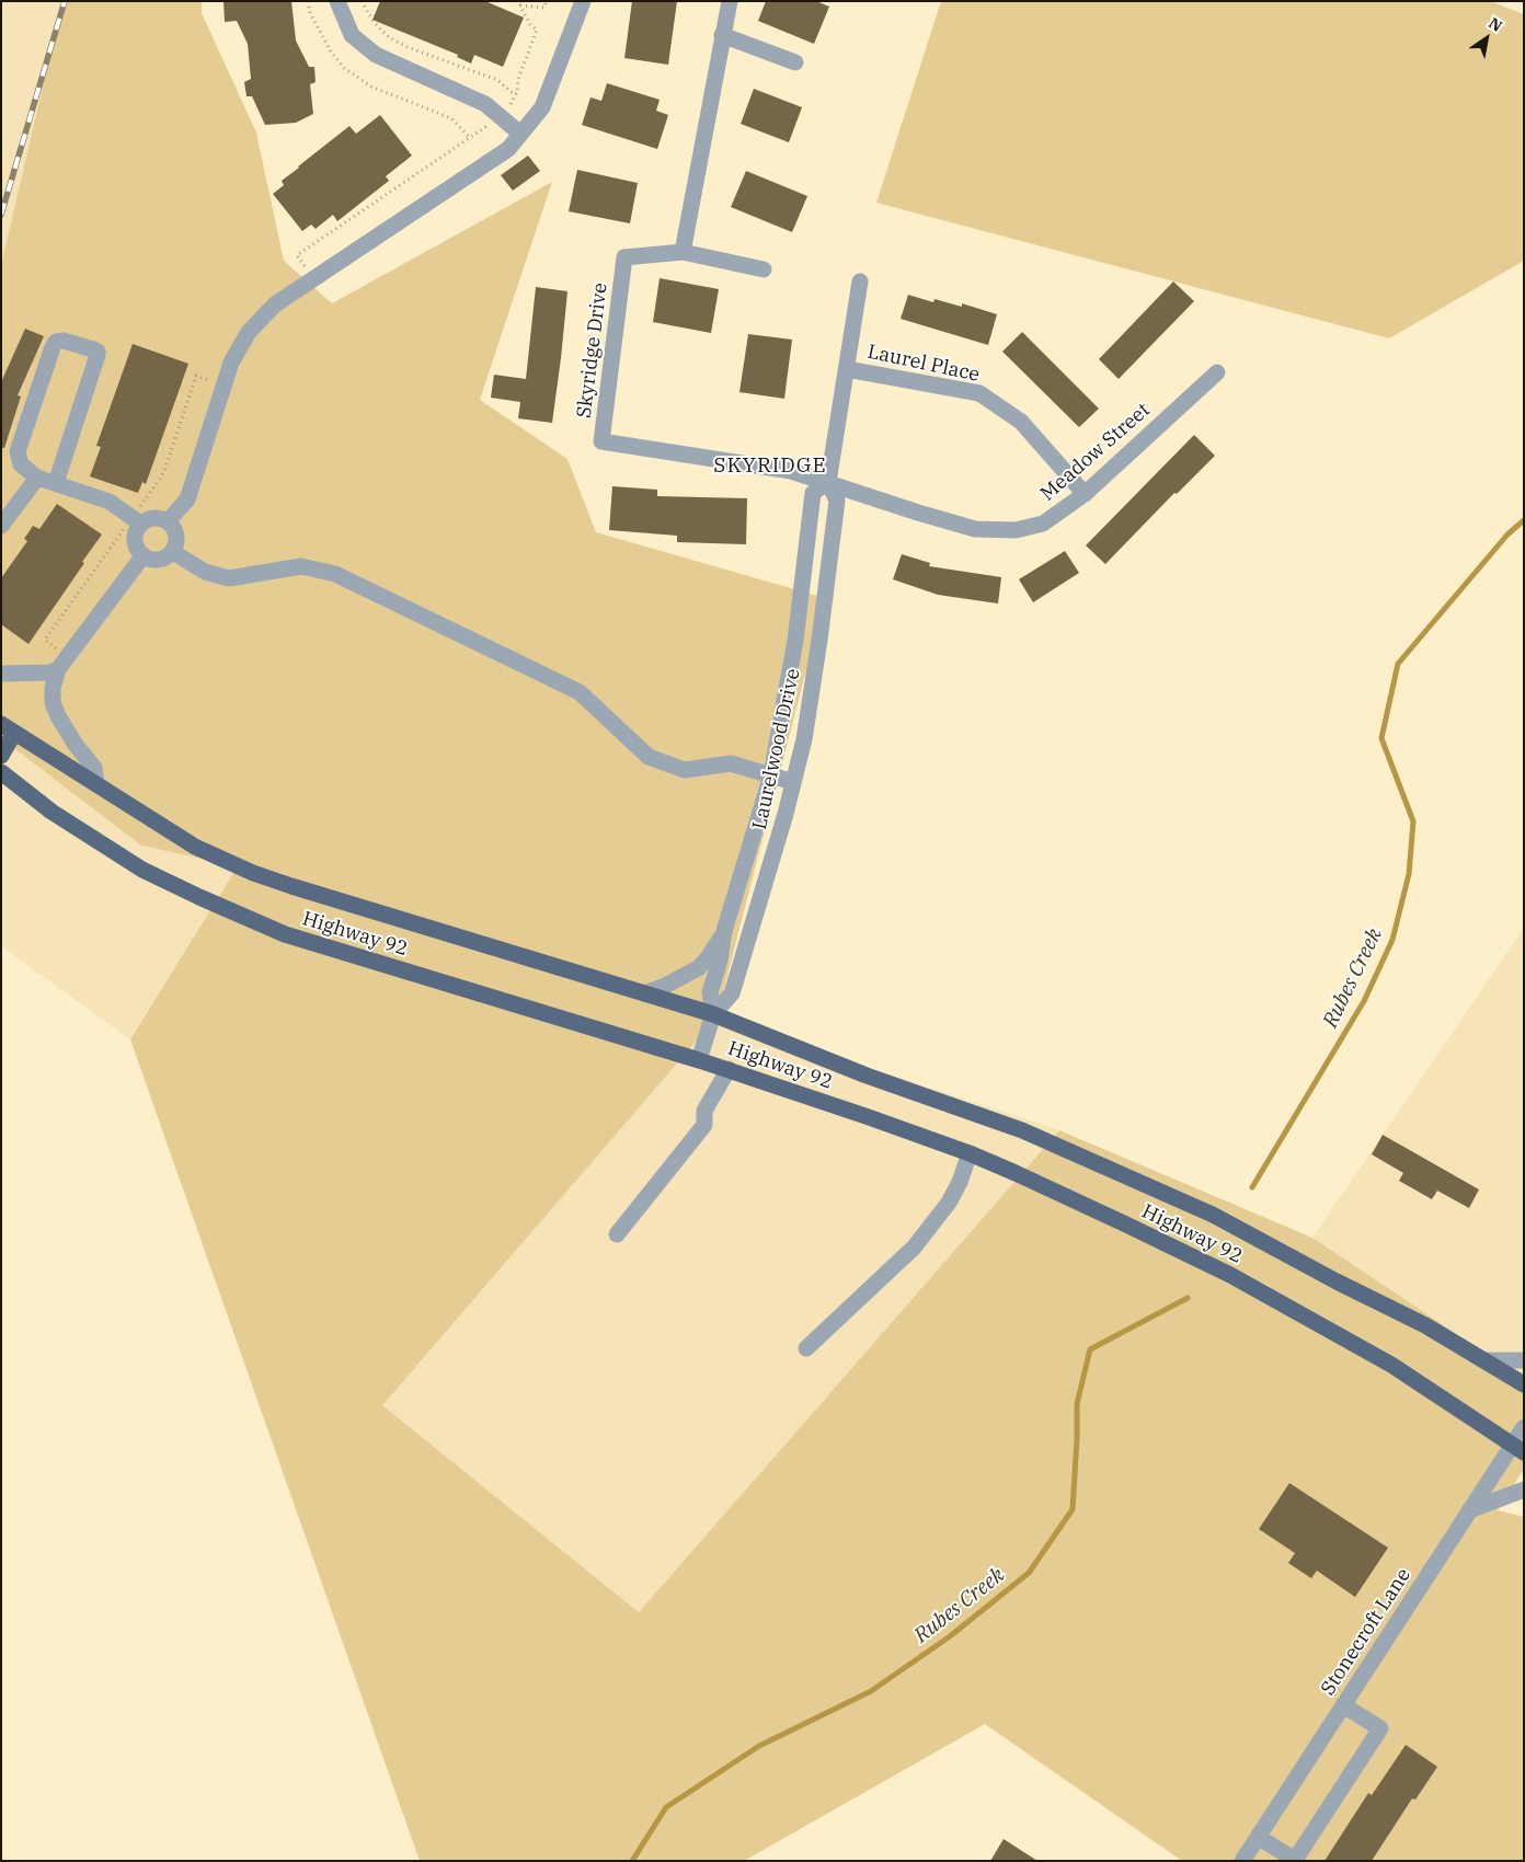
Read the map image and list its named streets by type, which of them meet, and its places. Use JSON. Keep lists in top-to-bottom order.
{
  "streets": {
    "main road": ["Highway 92"],
    "street": [
      "Skyridge Drive",
      "Laurel Place",
      "Meadow Street",
      "Laurelwood Drive",
      "Stonecroft Lane"
    ]
  },
  "crossings": [
    ["Skyridge Drive", "Meadow Street"],
    ["Skyridge Drive", "Laurelwood Drive"],
    ["Laurel Place", "Meadow Street"],
    ["Laurel Place", "Laurelwood Drive"],
    ["Meadow Street", "Laurelwood Drive"],
    ["Laurelwood Drive", "Highway 92"],
    ["Highway 92", "Stonecroft Lane"]
  ],
  "districts": ["SKYRIDGE"],
  "water": ["Rubes Creek"],
  "north": "top right"
}
